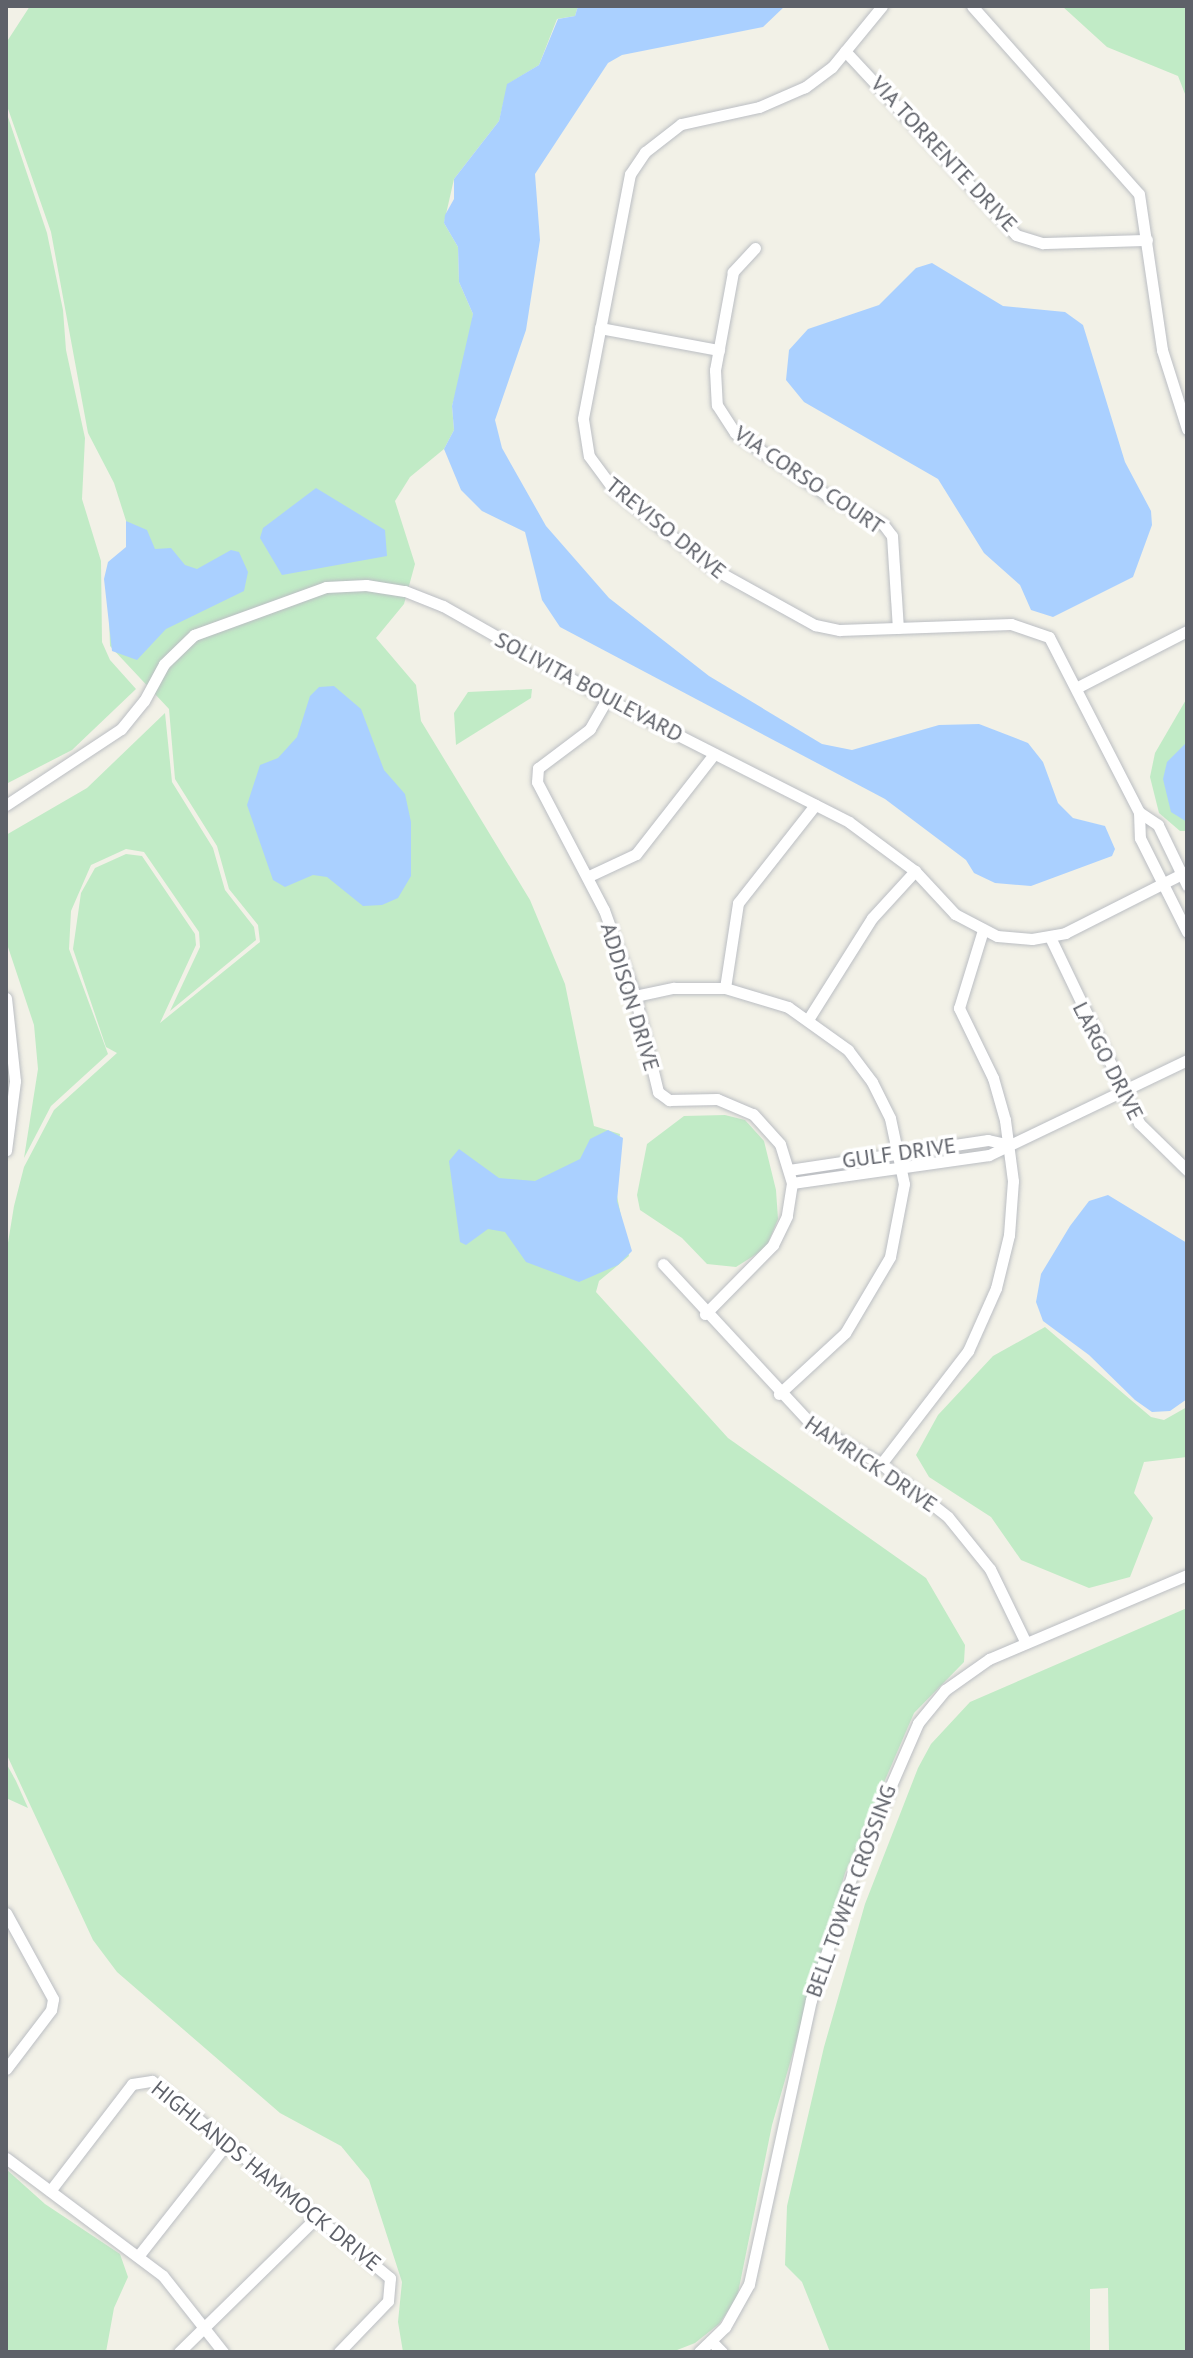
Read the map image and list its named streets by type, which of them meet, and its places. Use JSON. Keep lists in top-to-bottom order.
{
  "streets": {
    "street": [
      "VIA TORRENTE DRIVE",
      "VIA CORSO COURT",
      "TREVISO DRIVE",
      "SOLIVITA BOULEVARD",
      "ADDISON DRIVE",
      "LARGO DRIVE",
      "GULF DRIVE",
      "HAMRICK DRIVE",
      "BELL TOWER CROSSING",
      "HIGHLANDS HAMMOCK DRIVE"
    ]
  },
  "crossings": [
    ["VIA TORRENTE DRIVE", "TREVISO DRIVE"],
    ["VIA CORSO COURT", "TREVISO DRIVE"],
    ["TREVISO DRIVE", "SOLIVITA BOULEVARD"],
    ["SOLIVITA BOULEVARD", "ADDISON DRIVE"],
    ["SOLIVITA BOULEVARD", "LARGO DRIVE"],
    ["ADDISON DRIVE", "GULF DRIVE"],
    ["ADDISON DRIVE", "HAMRICK DRIVE"],
    ["LARGO DRIVE", "GULF DRIVE"],
    ["HAMRICK DRIVE", "BELL TOWER CROSSING"]
  ]
}
